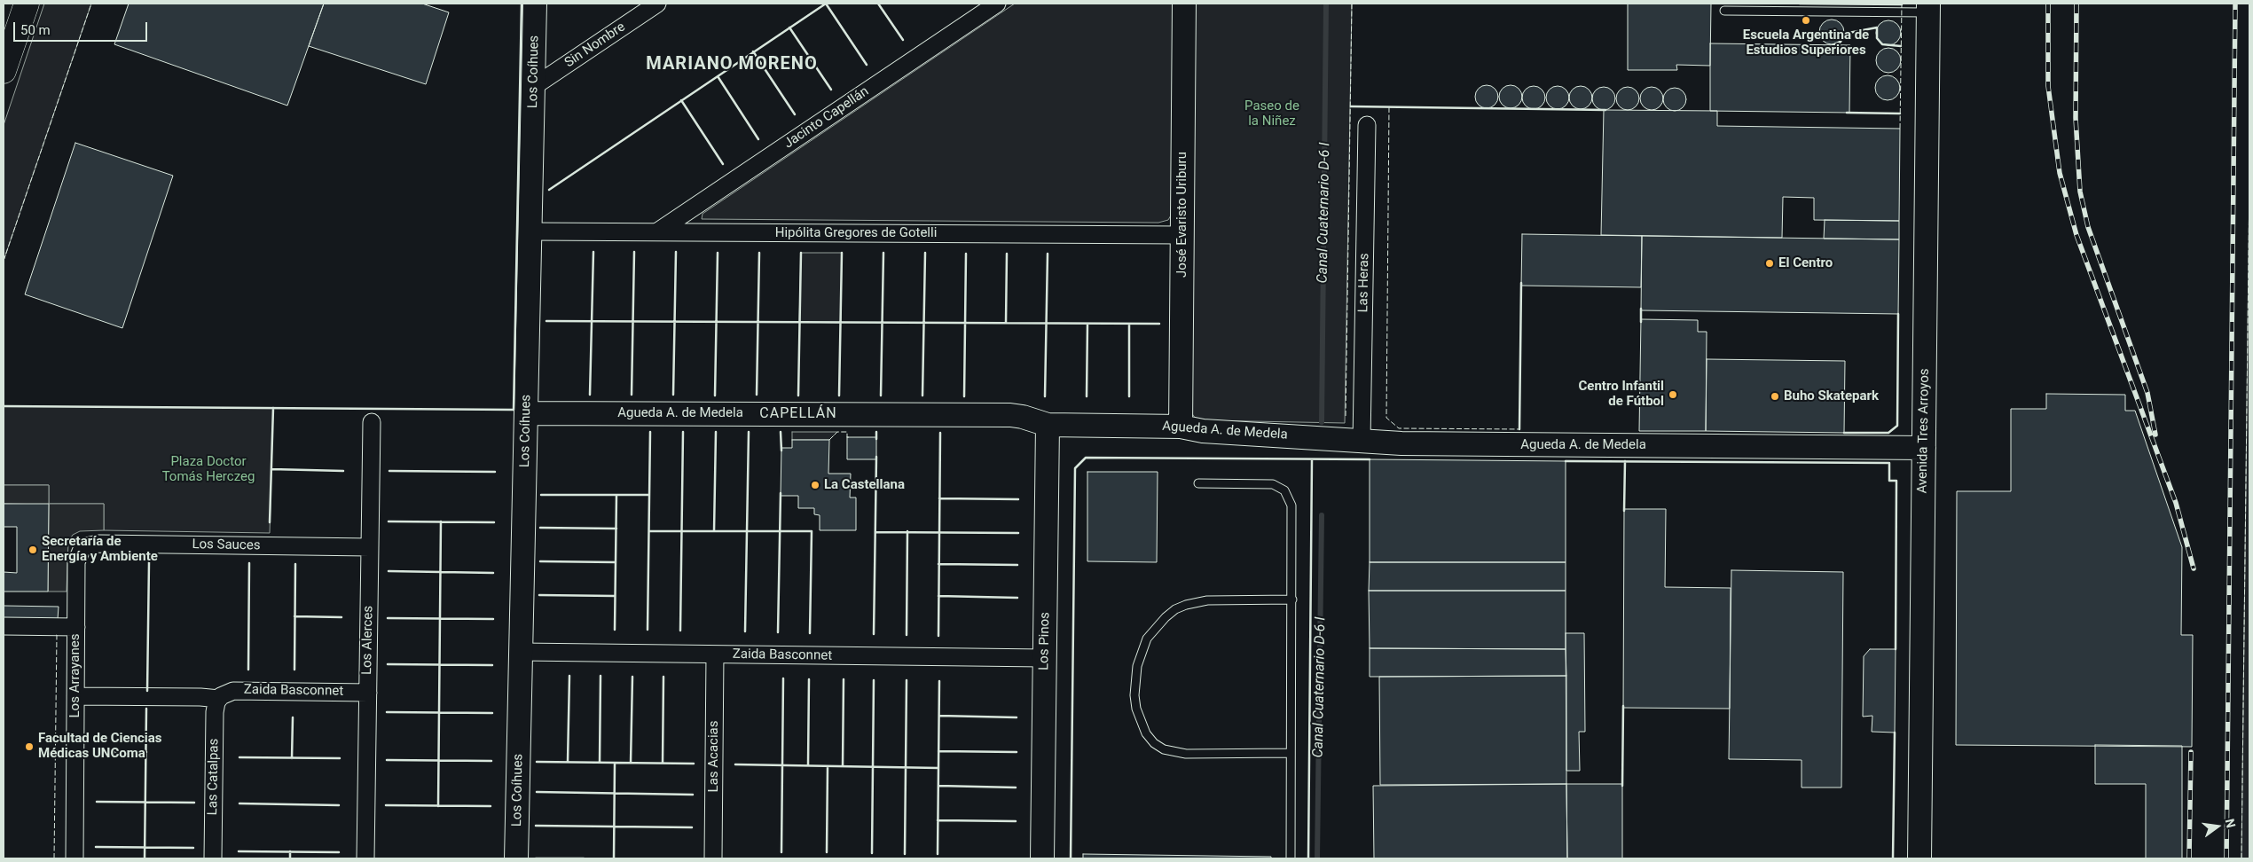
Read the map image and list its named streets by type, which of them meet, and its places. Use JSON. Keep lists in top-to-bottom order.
{
  "streets": {
    "street": [
      "Sin Nombre",
      "Los Coíhues",
      "Jacinto Capellán",
      "José Evaristo Uriburu",
      "Hipólita Gregores de Gotelli",
      "Las Heras",
      "Agueda A. de Medela",
      "Avenida Tres Arroyos",
      "Los Sauces",
      "Los Alerces",
      "Los Pinos",
      "Zaida Basconnet",
      "Los Arrayanes",
      "Las Acacias",
      "Las Catalpas"
    ]
  },
  "crossings": [
    ["Sin Nombre", "Los Coíhues"],
    ["Los Coíhues", "Hipólita Gregores de Gotelli"],
    ["Los Coíhues", "Agueda A. de Medela"],
    ["Los Coíhues", "Zaida Basconnet"],
    ["Jacinto Capellán", "Hipólita Gregores de Gotelli"],
    ["José Evaristo Uriburu", "Hipólita Gregores de Gotelli"],
    ["José Evaristo Uriburu", "Agueda A. de Medela"],
    ["Las Heras", "Agueda A. de Medela"],
    ["Agueda A. de Medela", "Avenida Tres Arroyos"],
    ["Agueda A. de Medela", "Los Pinos"],
    ["Los Sauces", "Los Alerces"],
    ["Los Sauces", "Los Arrayanes"],
    ["Los Alerces", "Zaida Basconnet"],
    ["Los Pinos", "Zaida Basconnet"],
    ["Zaida Basconnet", "Los Arrayanes"],
    ["Zaida Basconnet", "Las Acacias"],
    ["Zaida Basconnet", "Las Catalpas"]
  ],
  "districts": ["MARIANO MORENO", "CAPELLÁN"],
  "water": ["Canal Cuaternario D-6 I"],
  "parks": ["Paseo de la Niñez", "Plaza Doctor Tomás Herczeg"],
  "places": [
    "Escuela Argentina de Estudios Superiores",
    "El Centro",
    "Centro Infantil de Fútbol",
    "Buho Skatepark",
    "La Castellana",
    "Secretaría de Energía y Ambiente",
    "Facultad de Ciencias Médicas UNComa"
  ],
  "scale_bar": "50 m",
  "north": "right"
}
